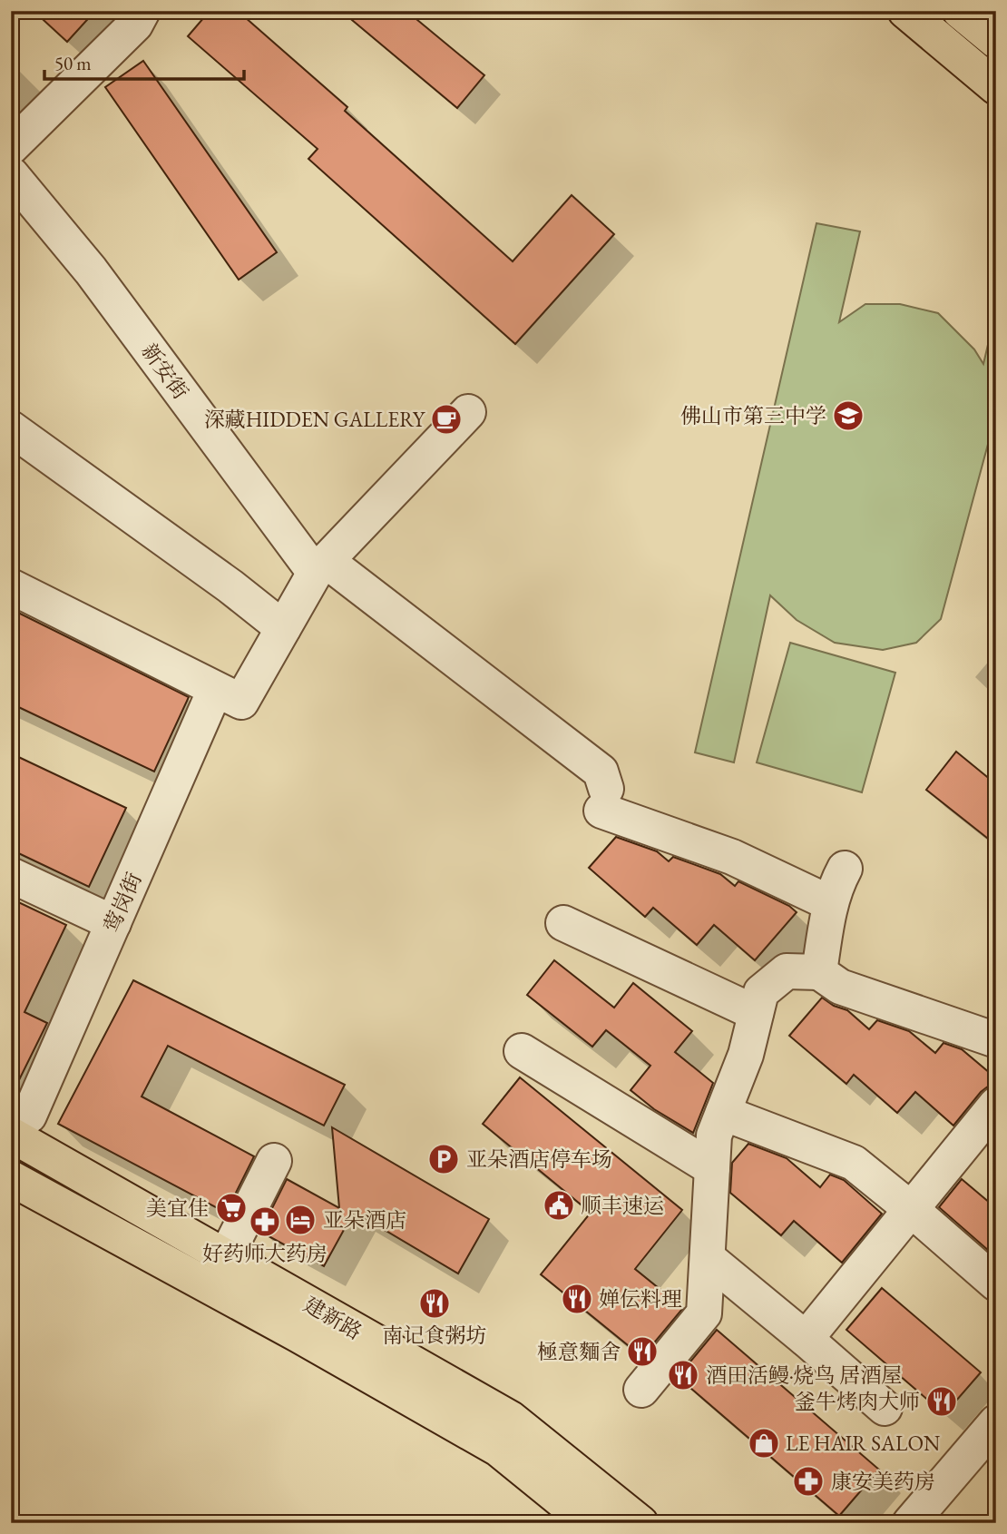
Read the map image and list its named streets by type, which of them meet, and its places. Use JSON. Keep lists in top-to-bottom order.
{
  "streets": {
    "main road": ["建新路"],
    "street": ["新安街", "莺岗街"]
  },
  "crossings": [
    ["莺岗街", "建新路"]
  ],
  "places": {
    "school or university": ["佛山市第三中学"],
    "cafe": ["深藏HIDDEN GALLERY"],
    "parking": ["亚朵酒店停车场"],
    "public building": ["顺丰速运"],
    "supermarket": ["美宜佳"],
    "hotel": ["亚朵酒店"],
    "pharmacy": ["好药师大药房", "康安美药房"],
    "restaurant": [
      "婵伝料理",
      "南记食粥坊",
      "極意麵舍",
      "酒田活鳗·烧鸟 居酒屋",
      "釜牛烤肉大师"
    ],
    "shop": ["LE HAIR SALON"]
  },
  "scale_bar": "50 m"
}
